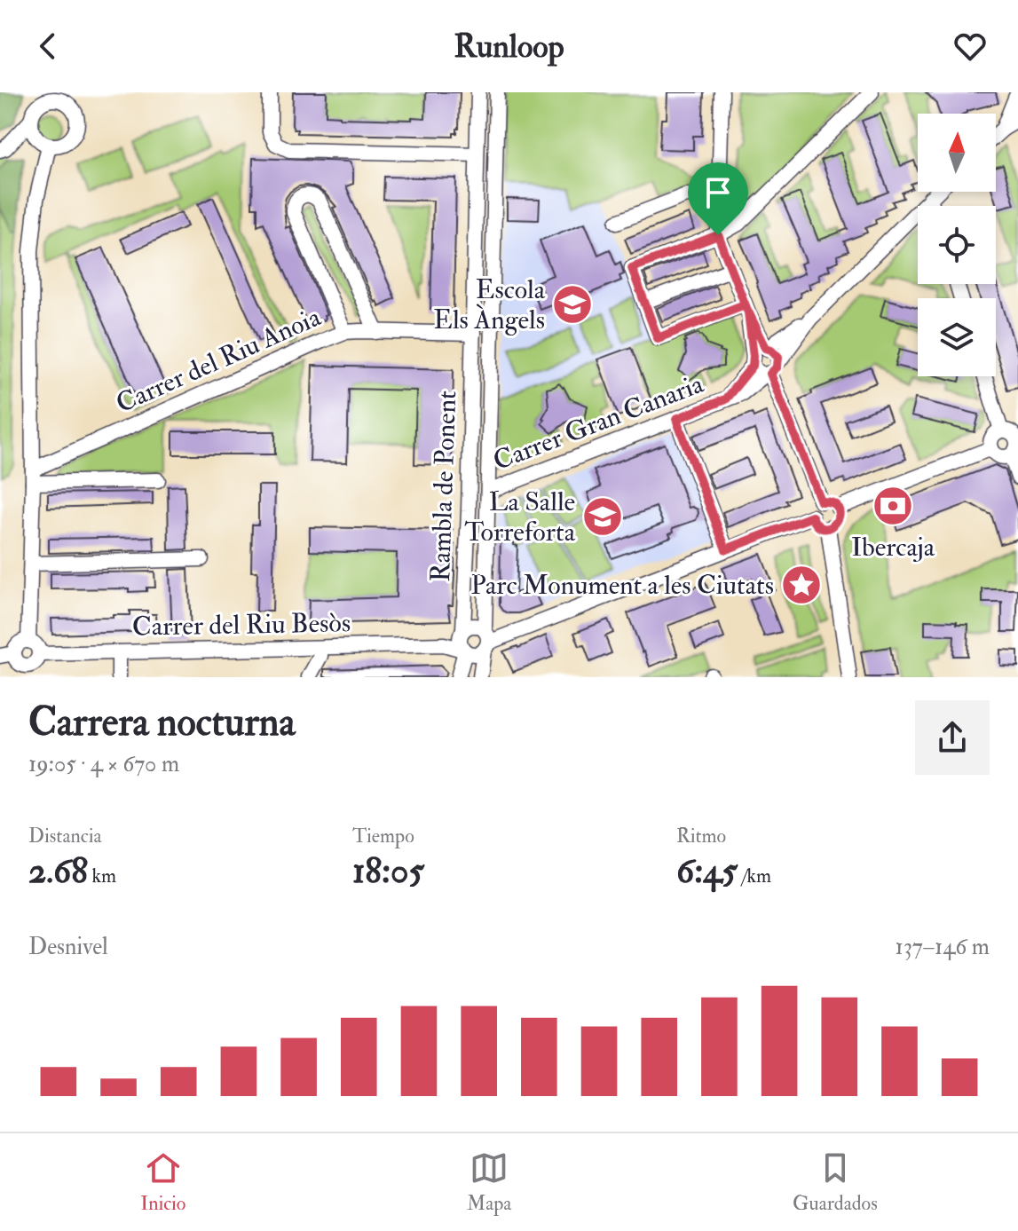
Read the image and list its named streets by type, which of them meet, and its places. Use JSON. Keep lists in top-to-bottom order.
{
  "streets": {
    "street": [
      "Carrer del Riu Anoia",
      "Carrer Gran Canaria",
      "Rambla de Ponent",
      "Carrer del Riu Besòs"
    ]
  },
  "crossings": [
    ["Carrer del Riu Anoia", "Rambla de Ponent"],
    ["Carrer Gran Canaria", "Rambla de Ponent"],
    ["Rambla de Ponent", "Carrer del Riu Besòs"]
  ],
  "places": {
    "school or university": ["Escola Els Àngels", "La Salle Torreforta"],
    "bank": ["Ibercaja"],
    "place": ["Parc Monument a les Ciutats"]
  },
  "north": "top",
  "page": {
    "header": "Runloop",
    "heading": ["Carrera nocturna", "19:05 · 4 × 670 m"],
    "stats": [
      ["Distancia", "2.68 km"],
      ["Tiempo", "18:05"],
      ["Ritmo", "6:45 /km"]
    ],
    "chart": ["Desnivel", "137–146 m"],
    "tabs": ["Inicio", "Mapa", "Guardados"]
  }
}
